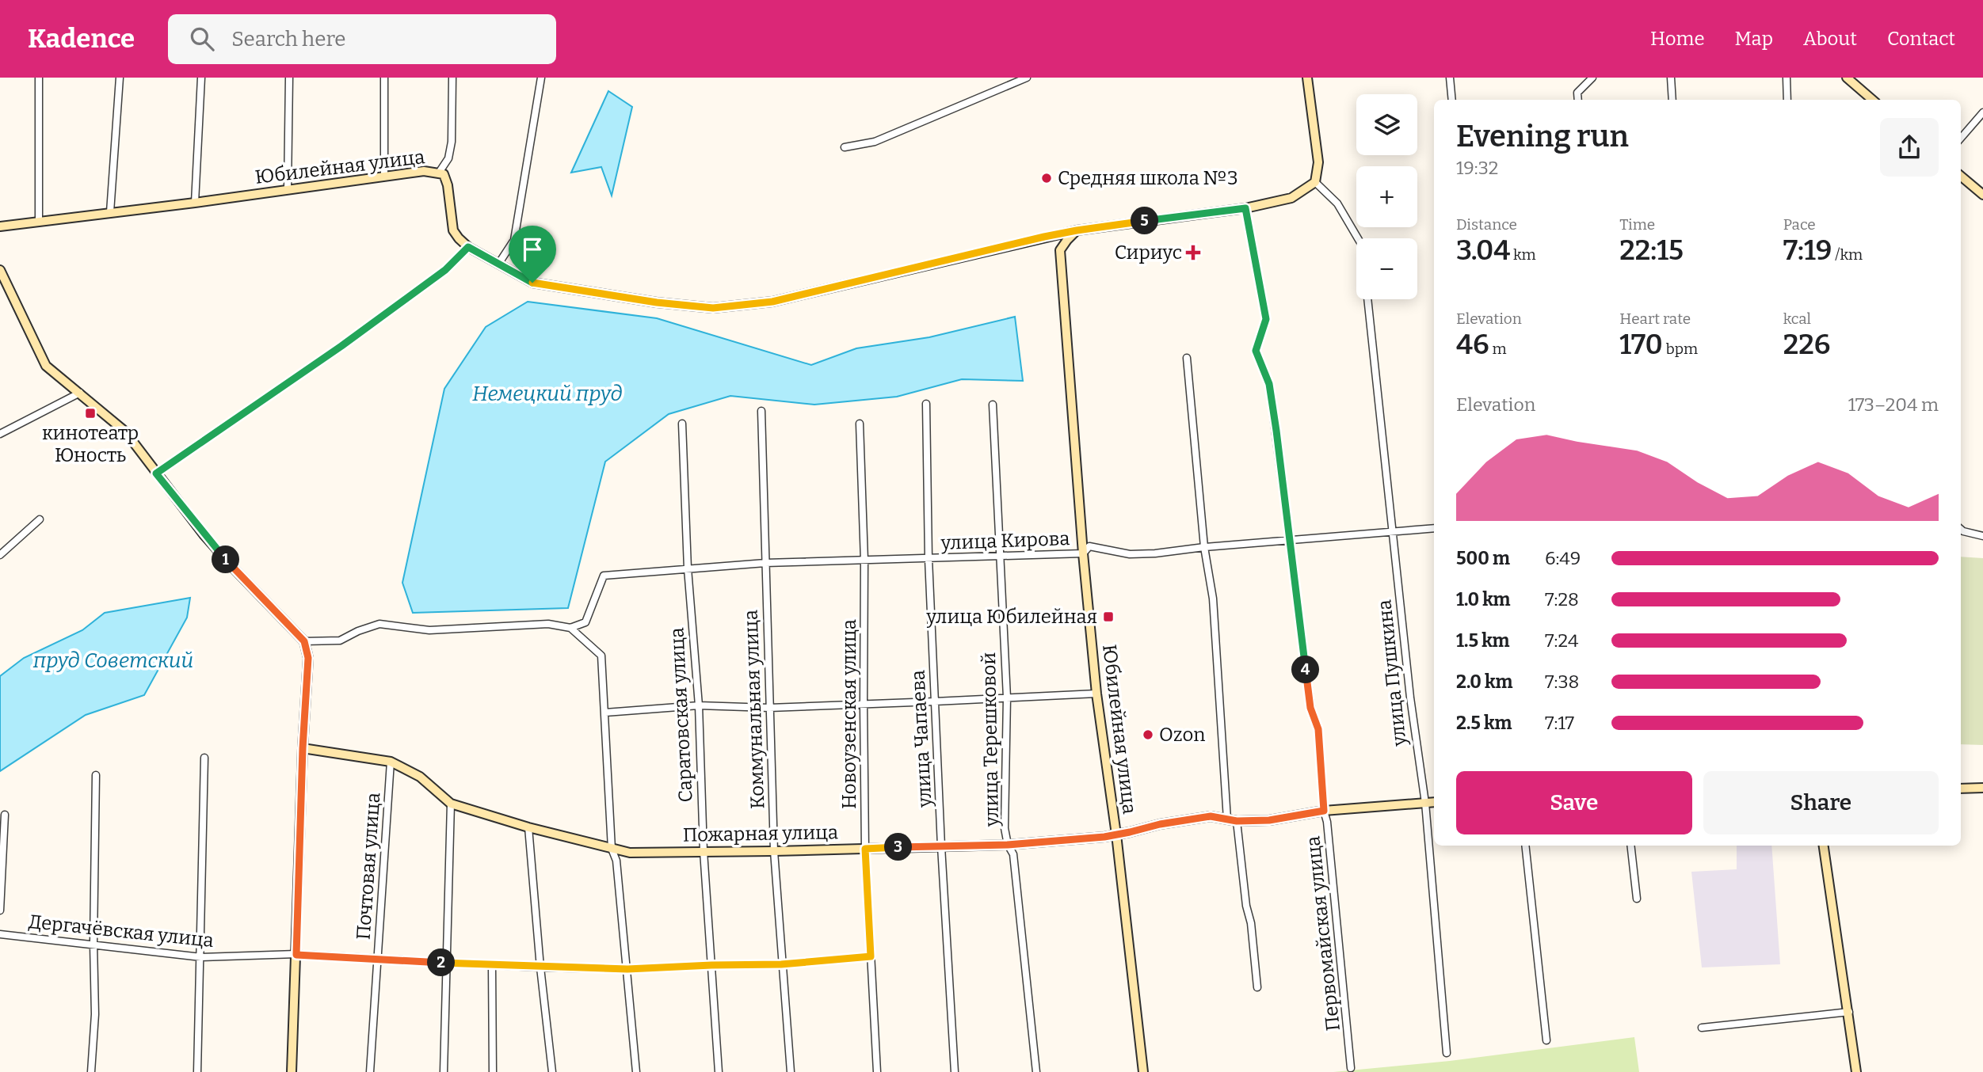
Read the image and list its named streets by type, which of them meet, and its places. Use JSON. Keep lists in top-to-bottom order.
{
  "streets": {
    "street": [
      "Юбилейная улица",
      "улица Кирова",
      "улица Пушкина",
      "Коммунальная улица",
      "Новоузенская улица",
      "Саратовская улица",
      "улица Чапаева",
      "улица Терешковой",
      "Пожарная улица",
      "Почтовая улица",
      "Дергачёвская улица",
      "Первомайская улица"
    ]
  },
  "crossings": [
    ["Юбилейная улица", "улица Кирова"],
    ["Юбилейная улица", "Пожарная улица"],
    ["Юбилейная улица", "Первомайская улица"],
    ["улица Кирова", "улица Пушкина"],
    ["улица Кирова", "Коммунальная улица"],
    ["улица Кирова", "Новоузенская улица"],
    ["улица Кирова", "Саратовская улица"],
    ["улица Кирова", "улица Чапаева"],
    ["улица Кирова", "улица Терешковой"],
    ["улица Кирова", "Первомайская улица"],
    ["улица Пушкина", "Пожарная улица"],
    ["Коммунальная улица", "Пожарная улица"],
    ["Коммунальная улица", "Дергачёвская улица"],
    ["Новоузенская улица", "Пожарная улица"],
    ["Новоузенская улица", "Дергачёвская улица"],
    ["Саратовская улица", "Пожарная улица"],
    ["Саратовская улица", "Дергачёвская улица"],
    ["улица Чапаева", "Пожарная улица"],
    ["улица Терешковой", "Пожарная улица"],
    ["Пожарная улица", "Почтовая улица"],
    ["Пожарная улица", "Первомайская улица"],
    ["Почтовая улица", "Дергачёвская улица"]
  ],
  "water": ["Немецкий пруд", "пруд Советский"],
  "places": {
    "other": ["Средняя школа №3", "Ozon"],
    "health": ["Сириус"],
    "transit": ["кинотеатр Юность", "улица Юбилейная"]
  },
  "page": {
    "header": "Kadence",
    "search": "Search here",
    "nav": [
      "Home",
      "Map",
      "About",
      "Contact"
    ],
    "map_buttons": ["+", "−"],
    "heading": ["Evening run", "19:32"],
    "stats": [
      ["Distance", "3.04 km"],
      ["Time", "22:15"],
      ["Pace", "7:19 /km"],
      ["Elevation", "46 m"],
      ["Heart rate", "170 bpm"],
      ["kcal", "226"]
    ],
    "pins": [
      "5",
      "1",
      "4",
      "3",
      "2"
    ],
    "chart": ["Elevation", "173–204 m"],
    "list": [
      {
        "name": "500 m",
        "note": "6:49"
      },
      {
        "name": "1.0 km",
        "note": "7:28"
      },
      {
        "name": "1.5 km",
        "note": "7:24"
      },
      {
        "name": "2.0 km",
        "note": "7:38"
      },
      {
        "name": "2.5 km",
        "note": "7:17"
      }
    ],
    "buttons": ["Save", "Share"]
  }
}
